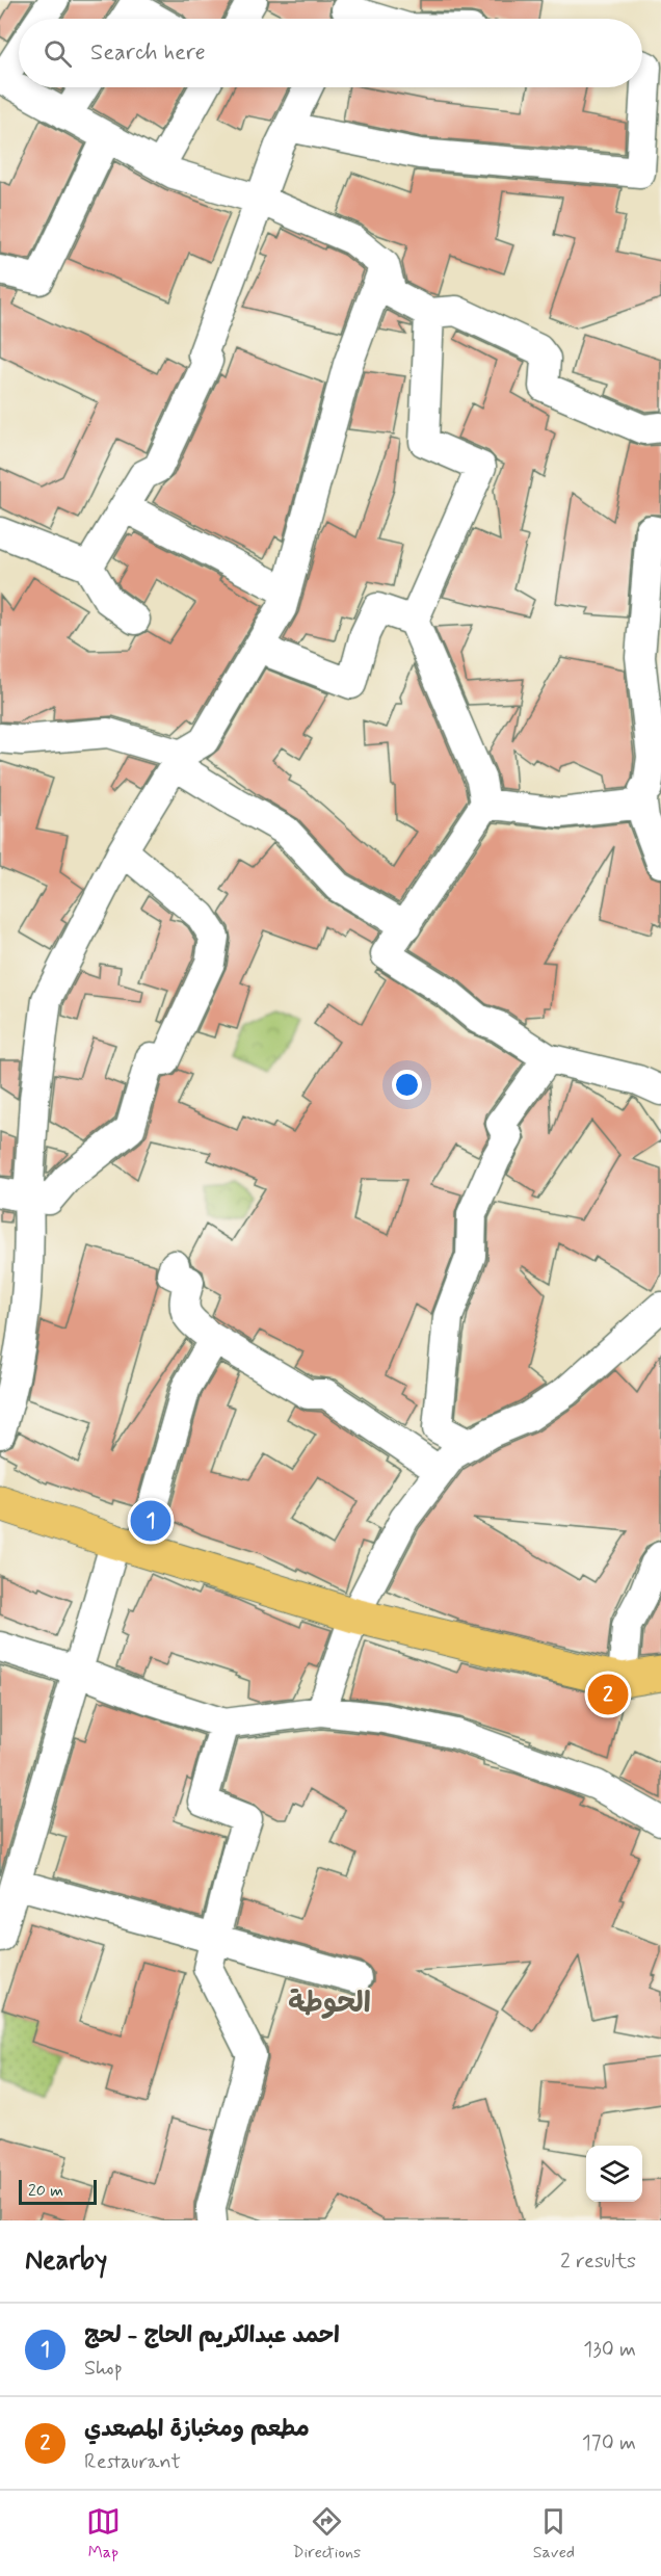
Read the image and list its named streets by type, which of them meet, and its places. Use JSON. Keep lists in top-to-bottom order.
{
  "districts": ["الحوطة"],
  "scale_bar": "20 m",
  "page": {
    "search": "Search here",
    "pins": ["1", "2"],
    "scale": "20 m",
    "heading": ["Nearby", "2 results"],
    "list": [
      {
        "mark": "1",
        "name": "احمد عبدالكريم الحاج - لحج",
        "note": "Shop",
        "value": "130 m"
      },
      {
        "mark": "2",
        "name": "مطعم ومخبازة المصعدي",
        "note": "Restaurant",
        "value": "170 m"
      }
    ],
    "nav": ["Map", "Directions", "Saved"]
  }
}
